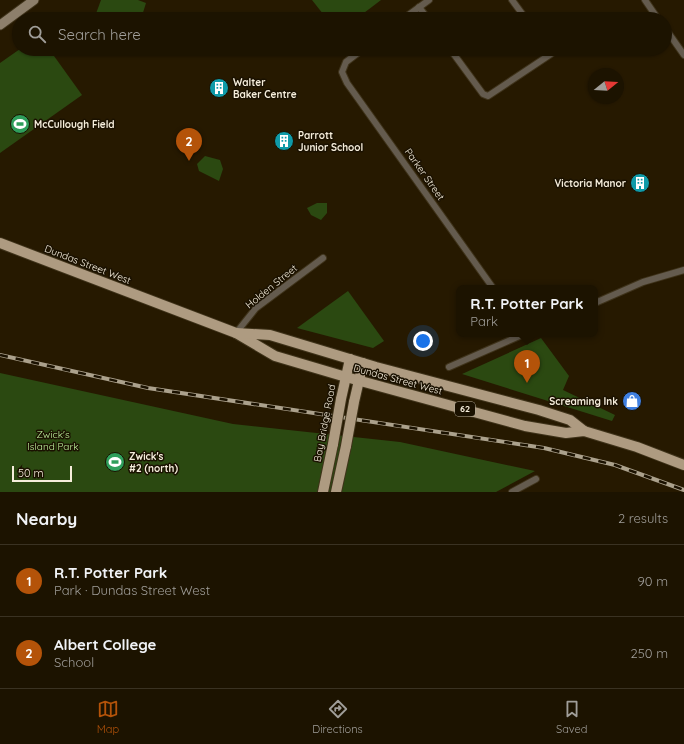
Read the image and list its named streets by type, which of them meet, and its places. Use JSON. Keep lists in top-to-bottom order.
{
  "streets": {
    "main road": ["Dundas Street West", "62", "Bay Bridge Road"],
    "street": ["Parker Street", "Holden Street"]
  },
  "crossings": [
    ["Dundas Street West", "Holden Street"],
    ["Dundas Street West", "Bay Bridge Road"]
  ],
  "parks": ["Zwick's Island Park"],
  "places": {
    "building": ["Walter Baker Centre", "Parrott Junior School", "Victoria Manor"],
    "sports": ["McCullough Field", "Zwick's #2 (north)"],
    "shop": ["Screaming Ink"]
  },
  "scale_bar": "50 m",
  "north": "right",
  "page": {
    "search": "Search here",
    "pins": ["2", "1"],
    "popup": ["R.T. Potter Park", "Park"],
    "scale": "50 m",
    "heading": ["Nearby", "2 results"],
    "list": [
      {
        "mark": "1",
        "name": "R.T. Potter Park",
        "note": "Park · Dundas Street West",
        "value": "90 m"
      },
      {
        "mark": "2",
        "name": "Albert College",
        "note": "School",
        "value": "250 m"
      }
    ],
    "nav": ["Map", "Directions", "Saved"]
  }
}
